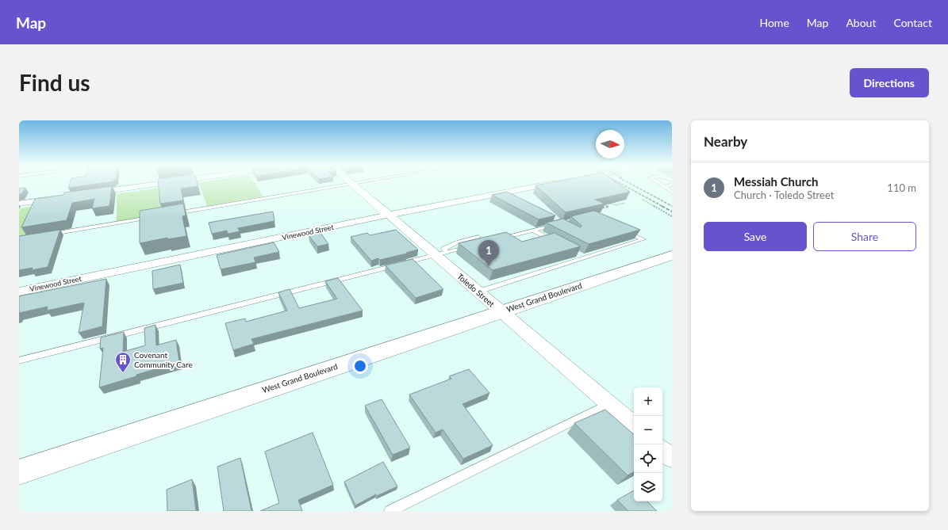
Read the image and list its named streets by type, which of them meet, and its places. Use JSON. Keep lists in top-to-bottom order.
{
  "streets": {
    "street": ["Vinewood Street", "Toledo Street", "West Grand Boulevard"]
  },
  "crossings": [
    ["Vinewood Street", "Toledo Street"],
    ["Toledo Street", "West Grand Boulevard"]
  ],
  "places": {
    "building": ["Covenant Community Care"]
  },
  "north": "right",
  "page": {
    "header": "Map",
    "nav": [
      "Home",
      "Map",
      "About",
      "Contact"
    ],
    "buttons": [
      "Directions",
      ["Save", "Share"]
    ],
    "title": "Find us",
    "heading": "Nearby",
    "list": [
      {
        "mark": "1",
        "name": "Messiah Church",
        "note": "Church · Toledo Street",
        "value": "110 m"
      }
    ],
    "pins": "1",
    "map_buttons": ["+", "−"]
  }
}
